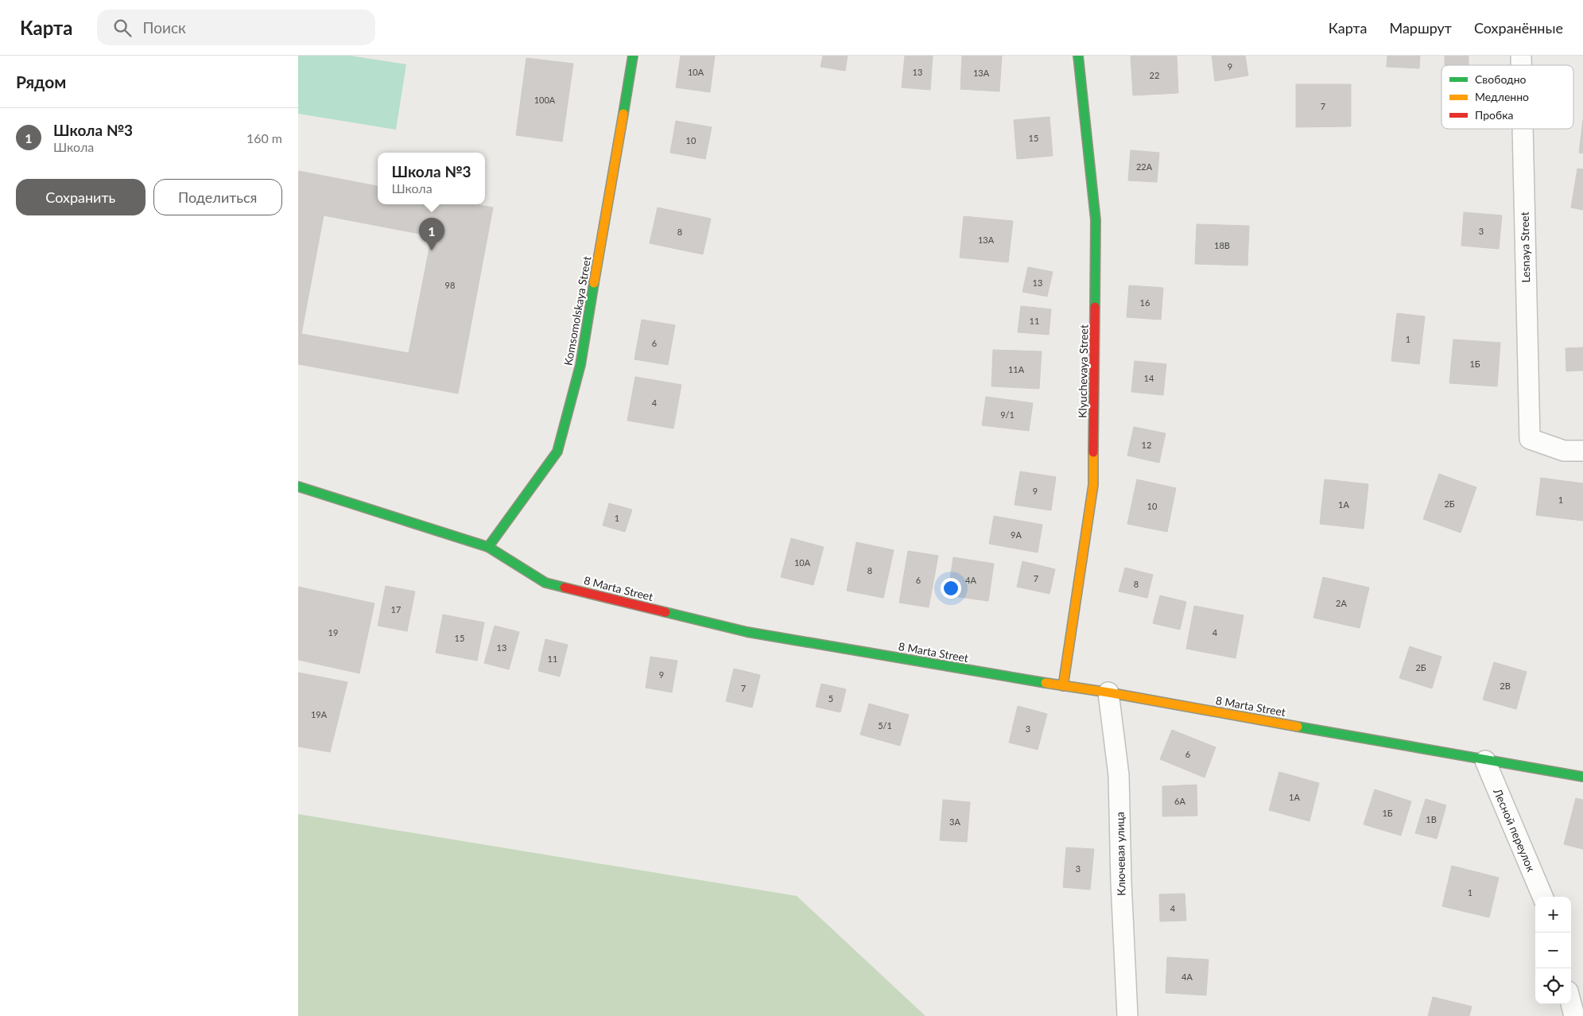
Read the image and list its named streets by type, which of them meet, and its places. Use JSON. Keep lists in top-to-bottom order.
{
  "streets": {
    "street": [
      "Lesnaya Street",
      "Komsomolskaya Street",
      "Klyuchevaya Street",
      "8 Marta Street",
      "Лесной переулок",
      "Ключевая улица"
    ]
  },
  "crossings": [
    ["Komsomolskaya Street", "8 Marta Street"],
    ["Klyuchevaya Street", "8 Marta Street"],
    ["8 Marta Street", "Лесной переулок"],
    ["8 Marta Street", "Ключевая улица"]
  ],
  "house_numbers": [
    "9",
    "10А",
    "13",
    "13А",
    "22",
    "100А",
    "7",
    "15",
    "10",
    "22А",
    "3",
    "8",
    "13А",
    "18В",
    "13",
    "98",
    "16",
    "11",
    "1",
    "6",
    "1Б",
    "11А",
    "14",
    "4",
    "9/1",
    "12",
    "9",
    "1",
    "2Б",
    "1А",
    "10",
    "1",
    "9А",
    "10А",
    "8",
    "7",
    "6",
    "4А",
    "8",
    "2А",
    "17",
    "19",
    "4",
    "15",
    "13",
    "11",
    "2Б",
    "9",
    "2В",
    "7",
    "5",
    "19А",
    "5/1",
    "3",
    "6",
    "1А",
    "6А",
    "1Б",
    "1В",
    "3А",
    "3",
    "1",
    "4",
    "4А"
  ],
  "legend": ["Свободно", "Медленно", "Пробка"],
  "page": {
    "header": "Карта",
    "search": "Поиск",
    "nav": ["Карта", "Маршрут", "Сохранённые"],
    "heading": "Рядом",
    "list": [
      {
        "mark": "1",
        "name": "Школа №3",
        "note": "Школа",
        "value": "160 m"
      }
    ],
    "popup": ["Школа №3", "Школа"],
    "buttons": ["Сохранить", "Поделиться"],
    "pins": "1",
    "map_buttons": ["+", "−"]
  }
}
